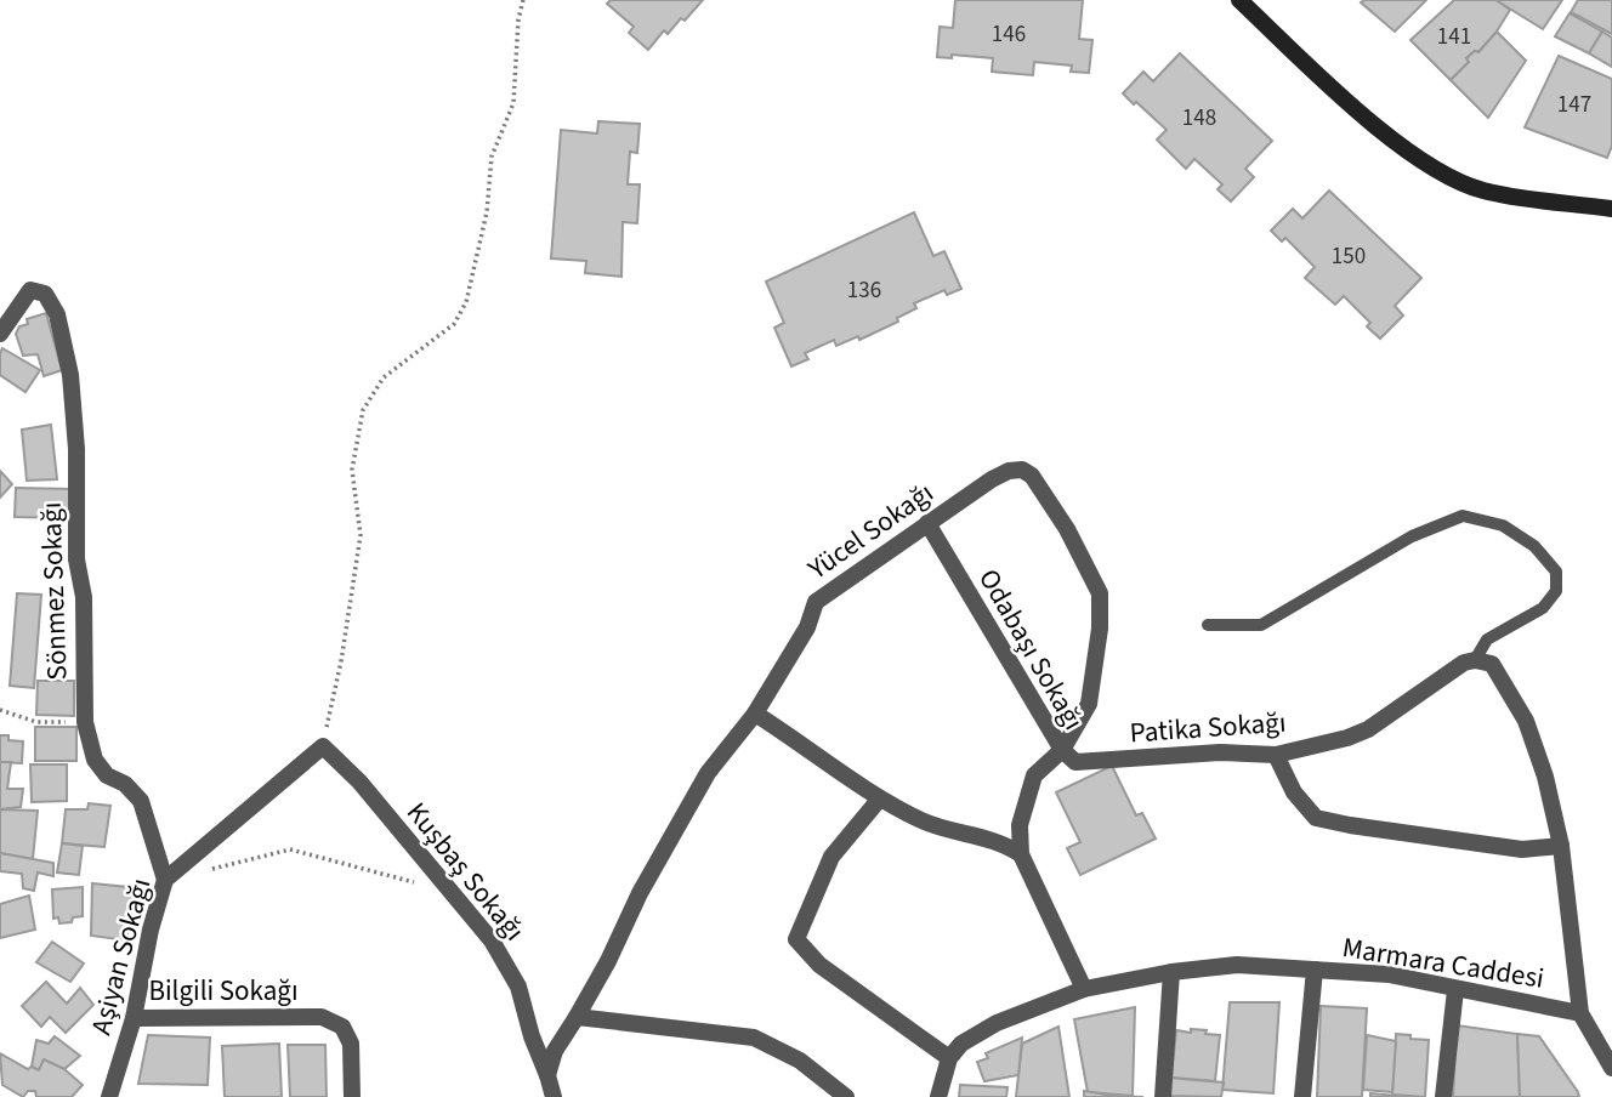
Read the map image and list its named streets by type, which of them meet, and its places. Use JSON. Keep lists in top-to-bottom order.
{
  "streets": {
    "street": [
      "Yücel Sokağı",
      "Sönmez Sokağı",
      "Odabaşı Sokağı",
      "Patika Sokağı",
      "Kuşbaş Sokağı",
      "Aşiyan Sokağı",
      "Marmara Caddesi",
      "Bilgili Sokağı"
    ]
  },
  "crossings": [
    ["Yücel Sokağı", "Odabaşı Sokağı"],
    ["Yücel Sokağı", "Patika Sokağı"],
    ["Yücel Sokağı", "Kuşbaş Sokağı"],
    ["Sönmez Sokağı", "Aşiyan Sokağı"],
    ["Odabaşı Sokağı", "Patika Sokağı"],
    ["Odabaşı Sokağı", "Marmara Caddesi"],
    ["Kuşbaş Sokağı", "Aşiyan Sokağı"],
    ["Aşiyan Sokağı", "Bilgili Sokağı"]
  ],
  "house_numbers": [
    "146",
    "141",
    "147",
    "148",
    "150",
    "136"
  ]
}
